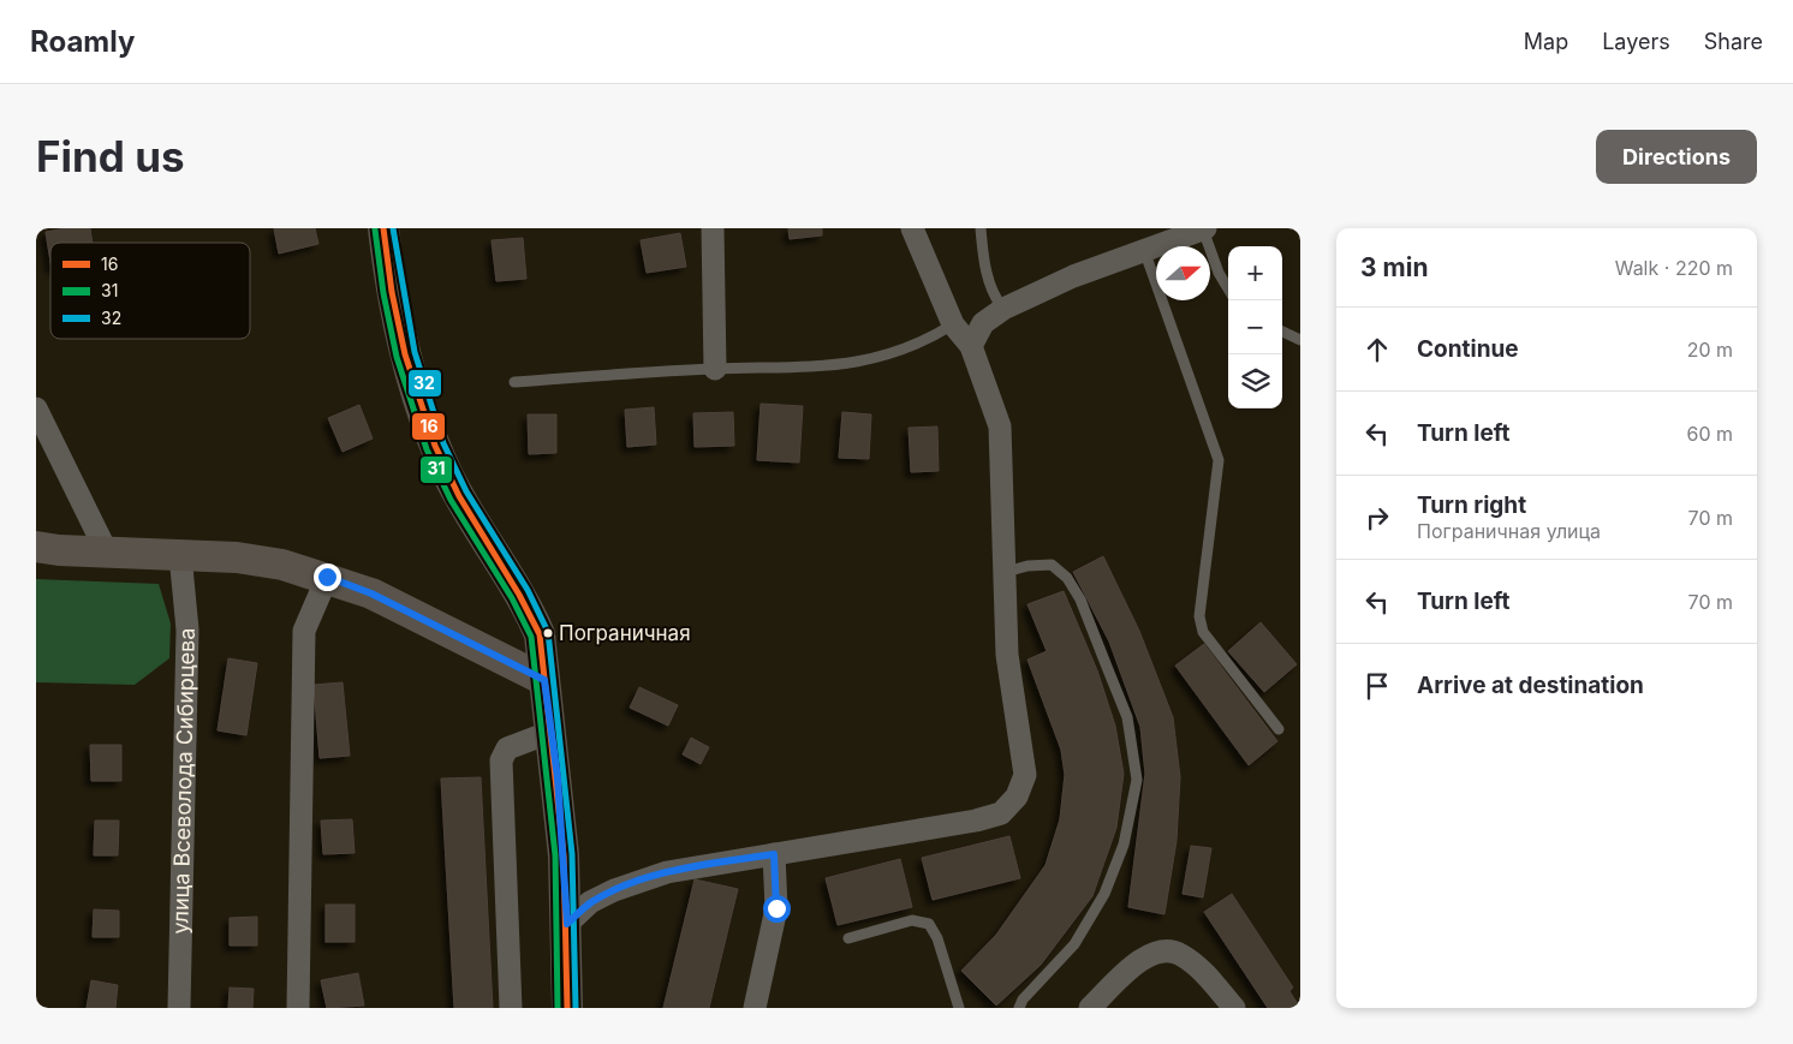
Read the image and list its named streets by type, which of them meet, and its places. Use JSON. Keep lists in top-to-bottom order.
{
  "streets": {
    "street": ["улица Всеволода Сибирцева"]
  },
  "places": ["Пограничная"],
  "lines": ["transit line 16", "transit line 32", "transit line 31"],
  "legend": ["16", "31", "32"],
  "north": "right",
  "page": {
    "header": "Roamly",
    "nav": ["Map", "Layers", "Share"],
    "buttons": "Directions",
    "title": "Find us",
    "heading": ["3 min", "Walk · 220 m"],
    "map_buttons": ["+", "−"],
    "list": [
      ["Continue", "20 m"],
      ["Turn left", "60 m"],
      ["Turn right", "Пограничная улица", "70 m"],
      ["Turn left", "70 m"],
      "Arrive at destination"
    ]
  }
}
